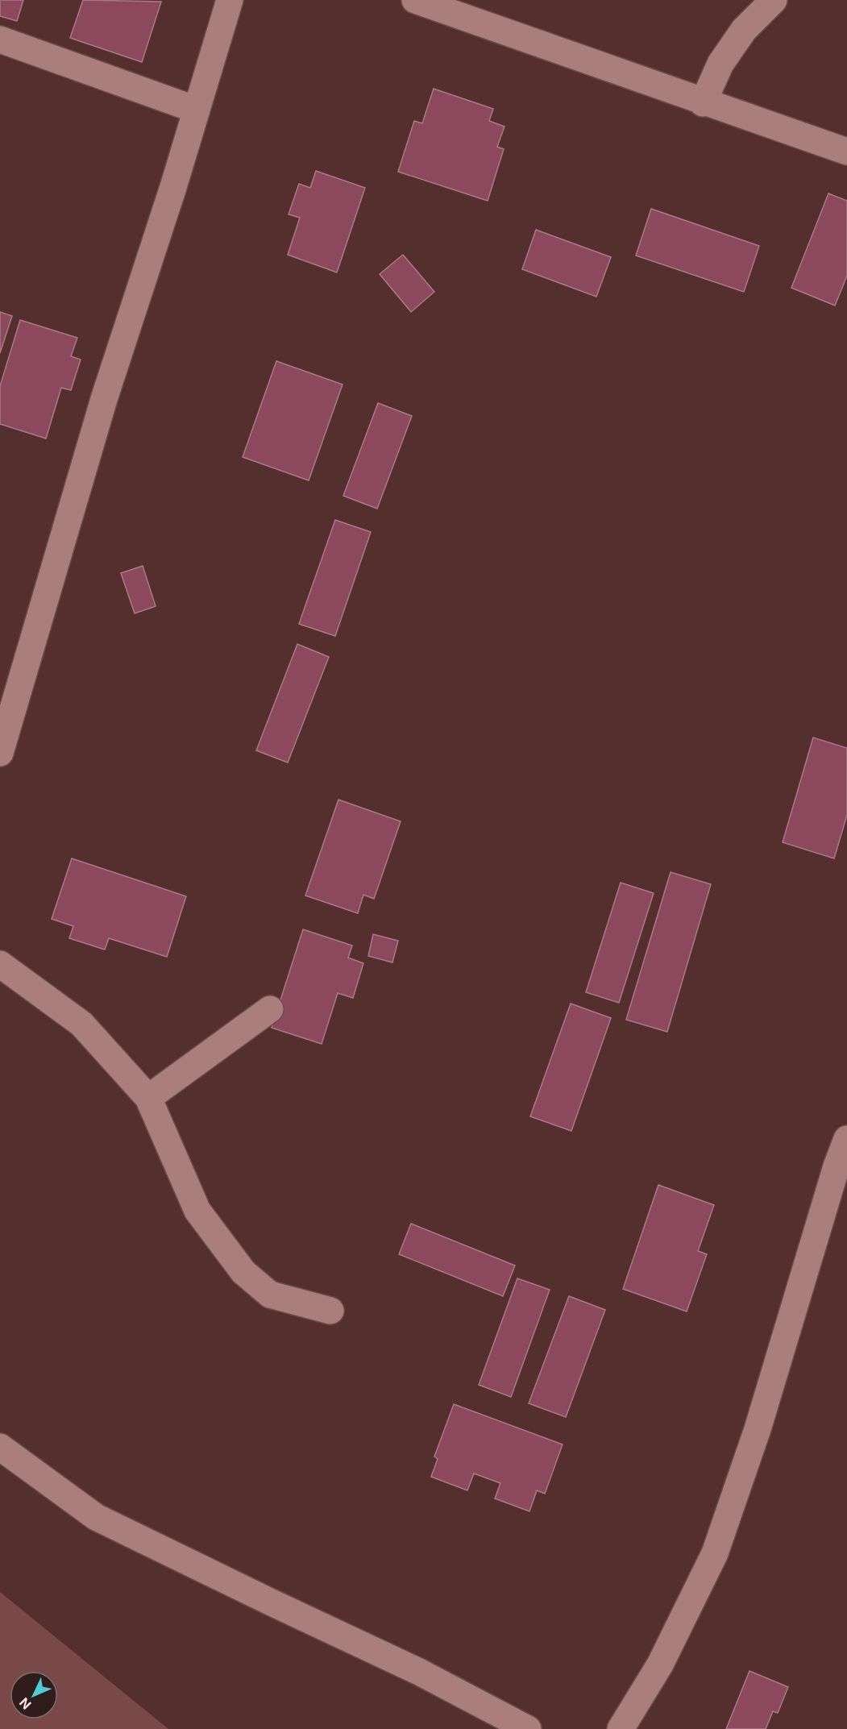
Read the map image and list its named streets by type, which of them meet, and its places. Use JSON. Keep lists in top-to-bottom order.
{
  "north": "bottom left"
}
